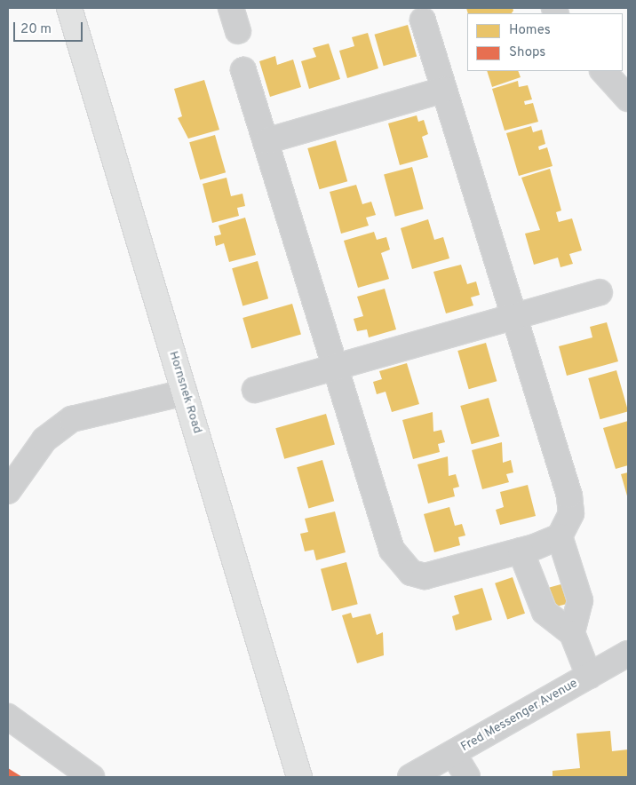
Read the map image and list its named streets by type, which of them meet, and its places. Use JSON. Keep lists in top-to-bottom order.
{
  "streets": {
    "main road": ["Hornsnek Road"],
    "street": ["Fred Messenger Avenue"]
  },
  "legend": ["Homes", "Shops"],
  "scale_bar": "20 m"
}
